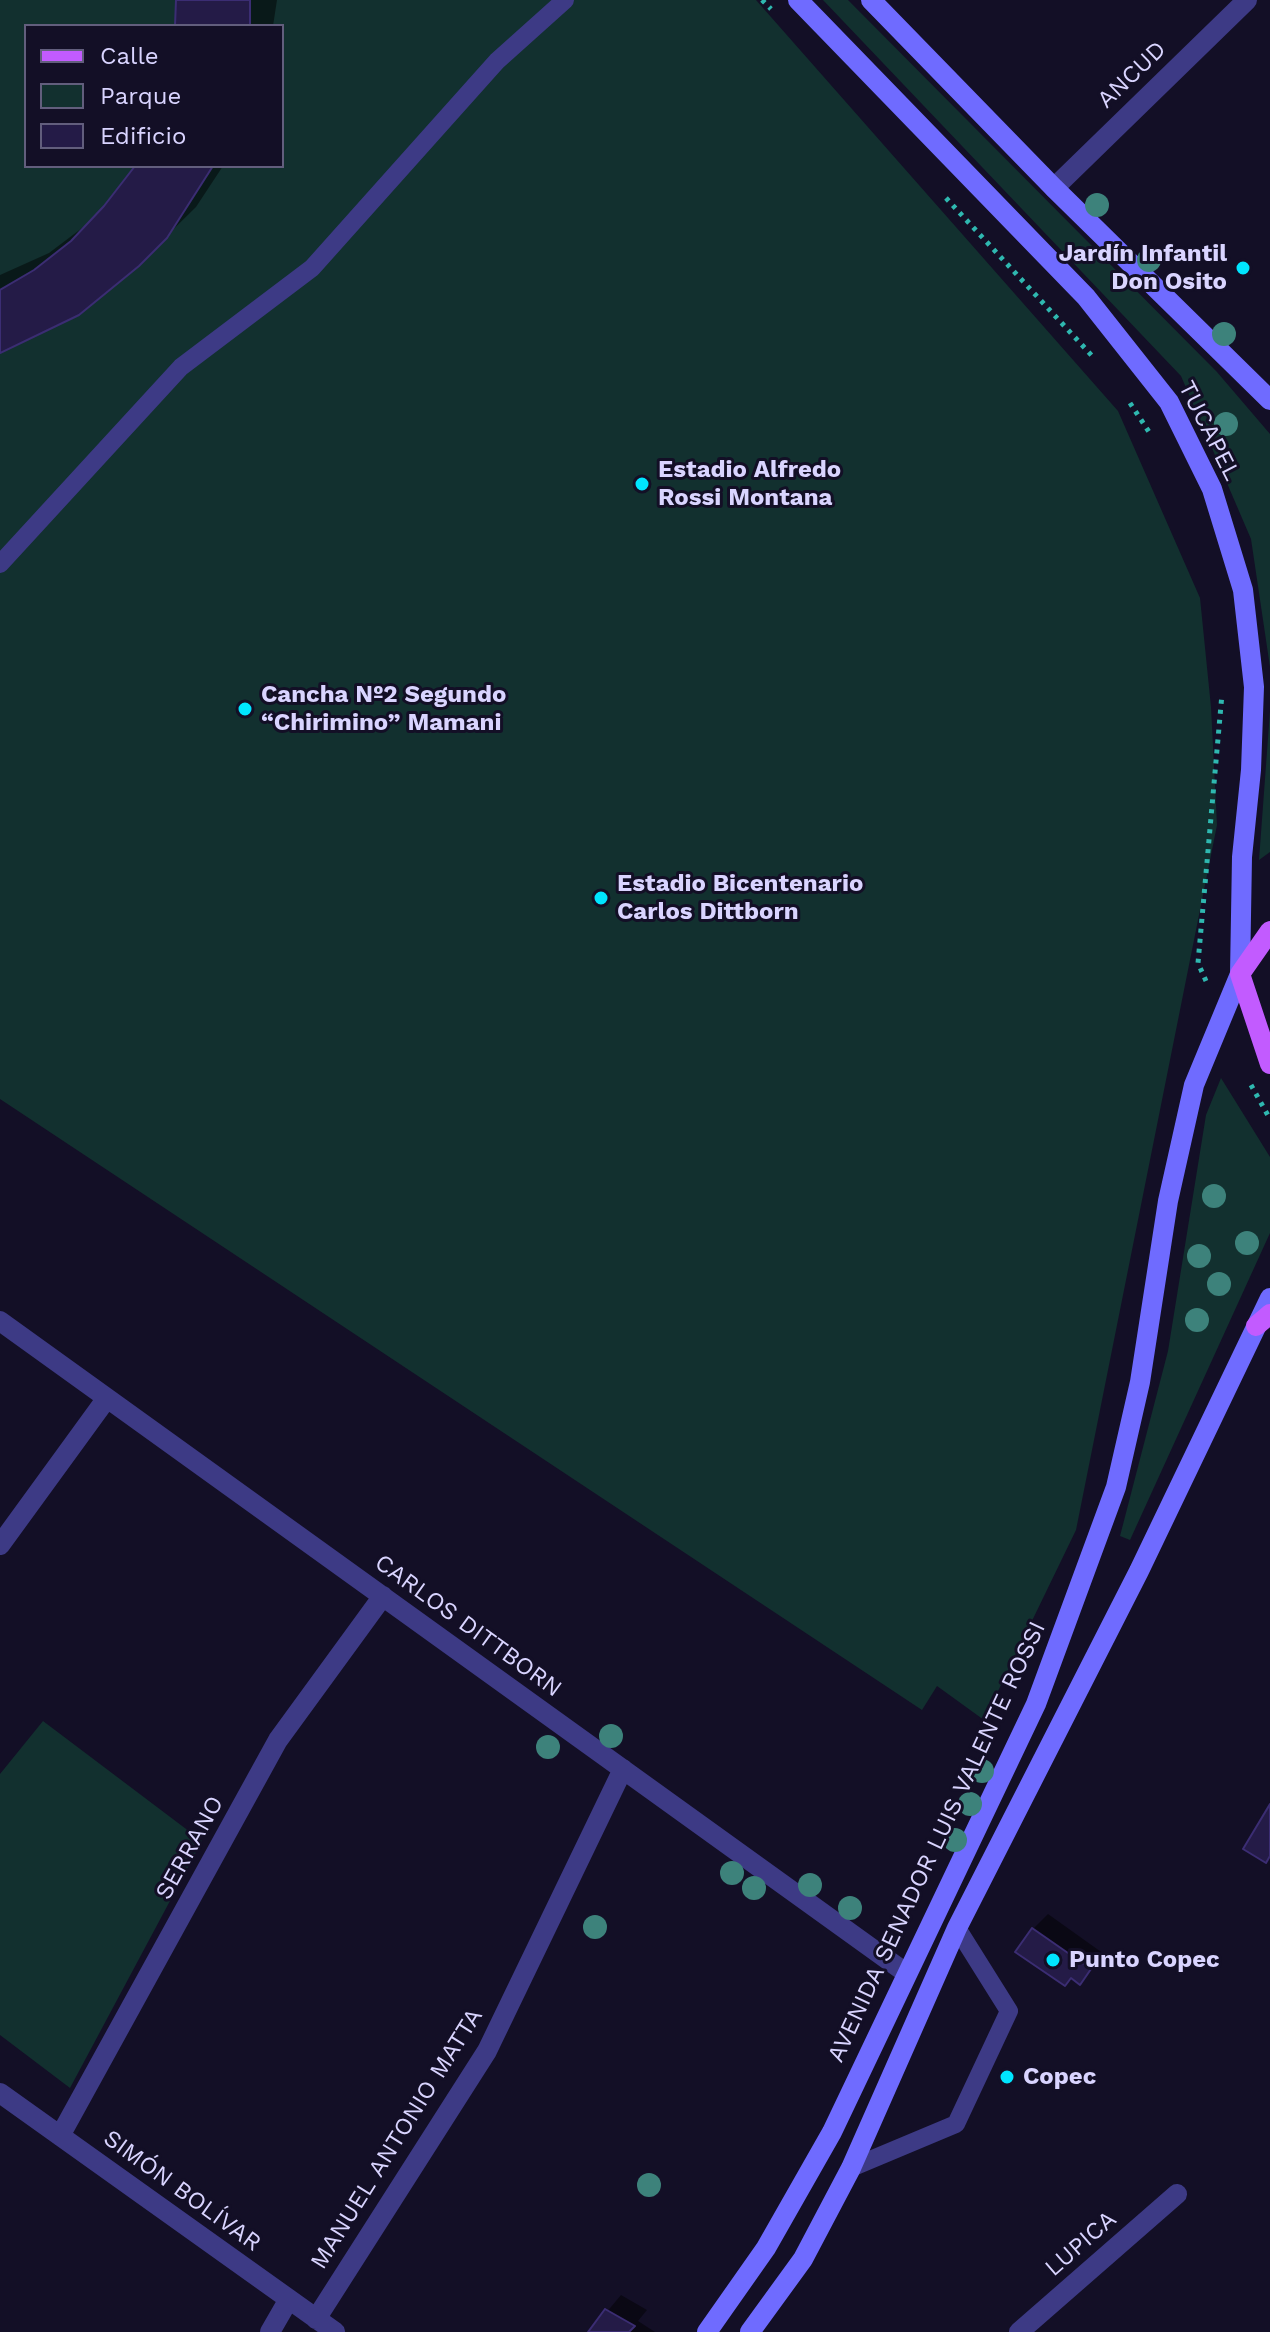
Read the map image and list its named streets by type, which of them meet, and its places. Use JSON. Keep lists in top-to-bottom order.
{
  "streets": {
    "main road": ["TUCAPEL", "AVENIDA SENADOR LUIS VALENTE ROSSI"],
    "street": [
      "ANCUD",
      "CARLOS DITTBORN",
      "SERRANO",
      "MANUEL ANTONIO MATTA",
      "SIMÓN BOLÍVAR",
      "LUPICA"
    ]
  },
  "crossings": [
    ["ANCUD", "TUCAPEL"],
    ["TUCAPEL", "AVENIDA SENADOR LUIS VALENTE ROSSI"],
    ["CARLOS DITTBORN", "AVENIDA SENADOR LUIS VALENTE ROSSI"],
    ["CARLOS DITTBORN", "SERRANO"],
    ["CARLOS DITTBORN", "MANUEL ANTONIO MATTA"],
    ["SERRANO", "SIMÓN BOLÍVAR"],
    ["MANUEL ANTONIO MATTA", "SIMÓN BOLÍVAR"]
  ],
  "places": [
    "Jardín Infantil Don Osito",
    "Estadio Alfredo Rossi Montana",
    "Cancha Nº2 Segundo “Chirimino” Mamani",
    "Estadio Bicentenario Carlos Dittborn",
    "Punto Copec",
    "Copec"
  ],
  "legend": ["Calle", "Parque", "Edificio"]
}
